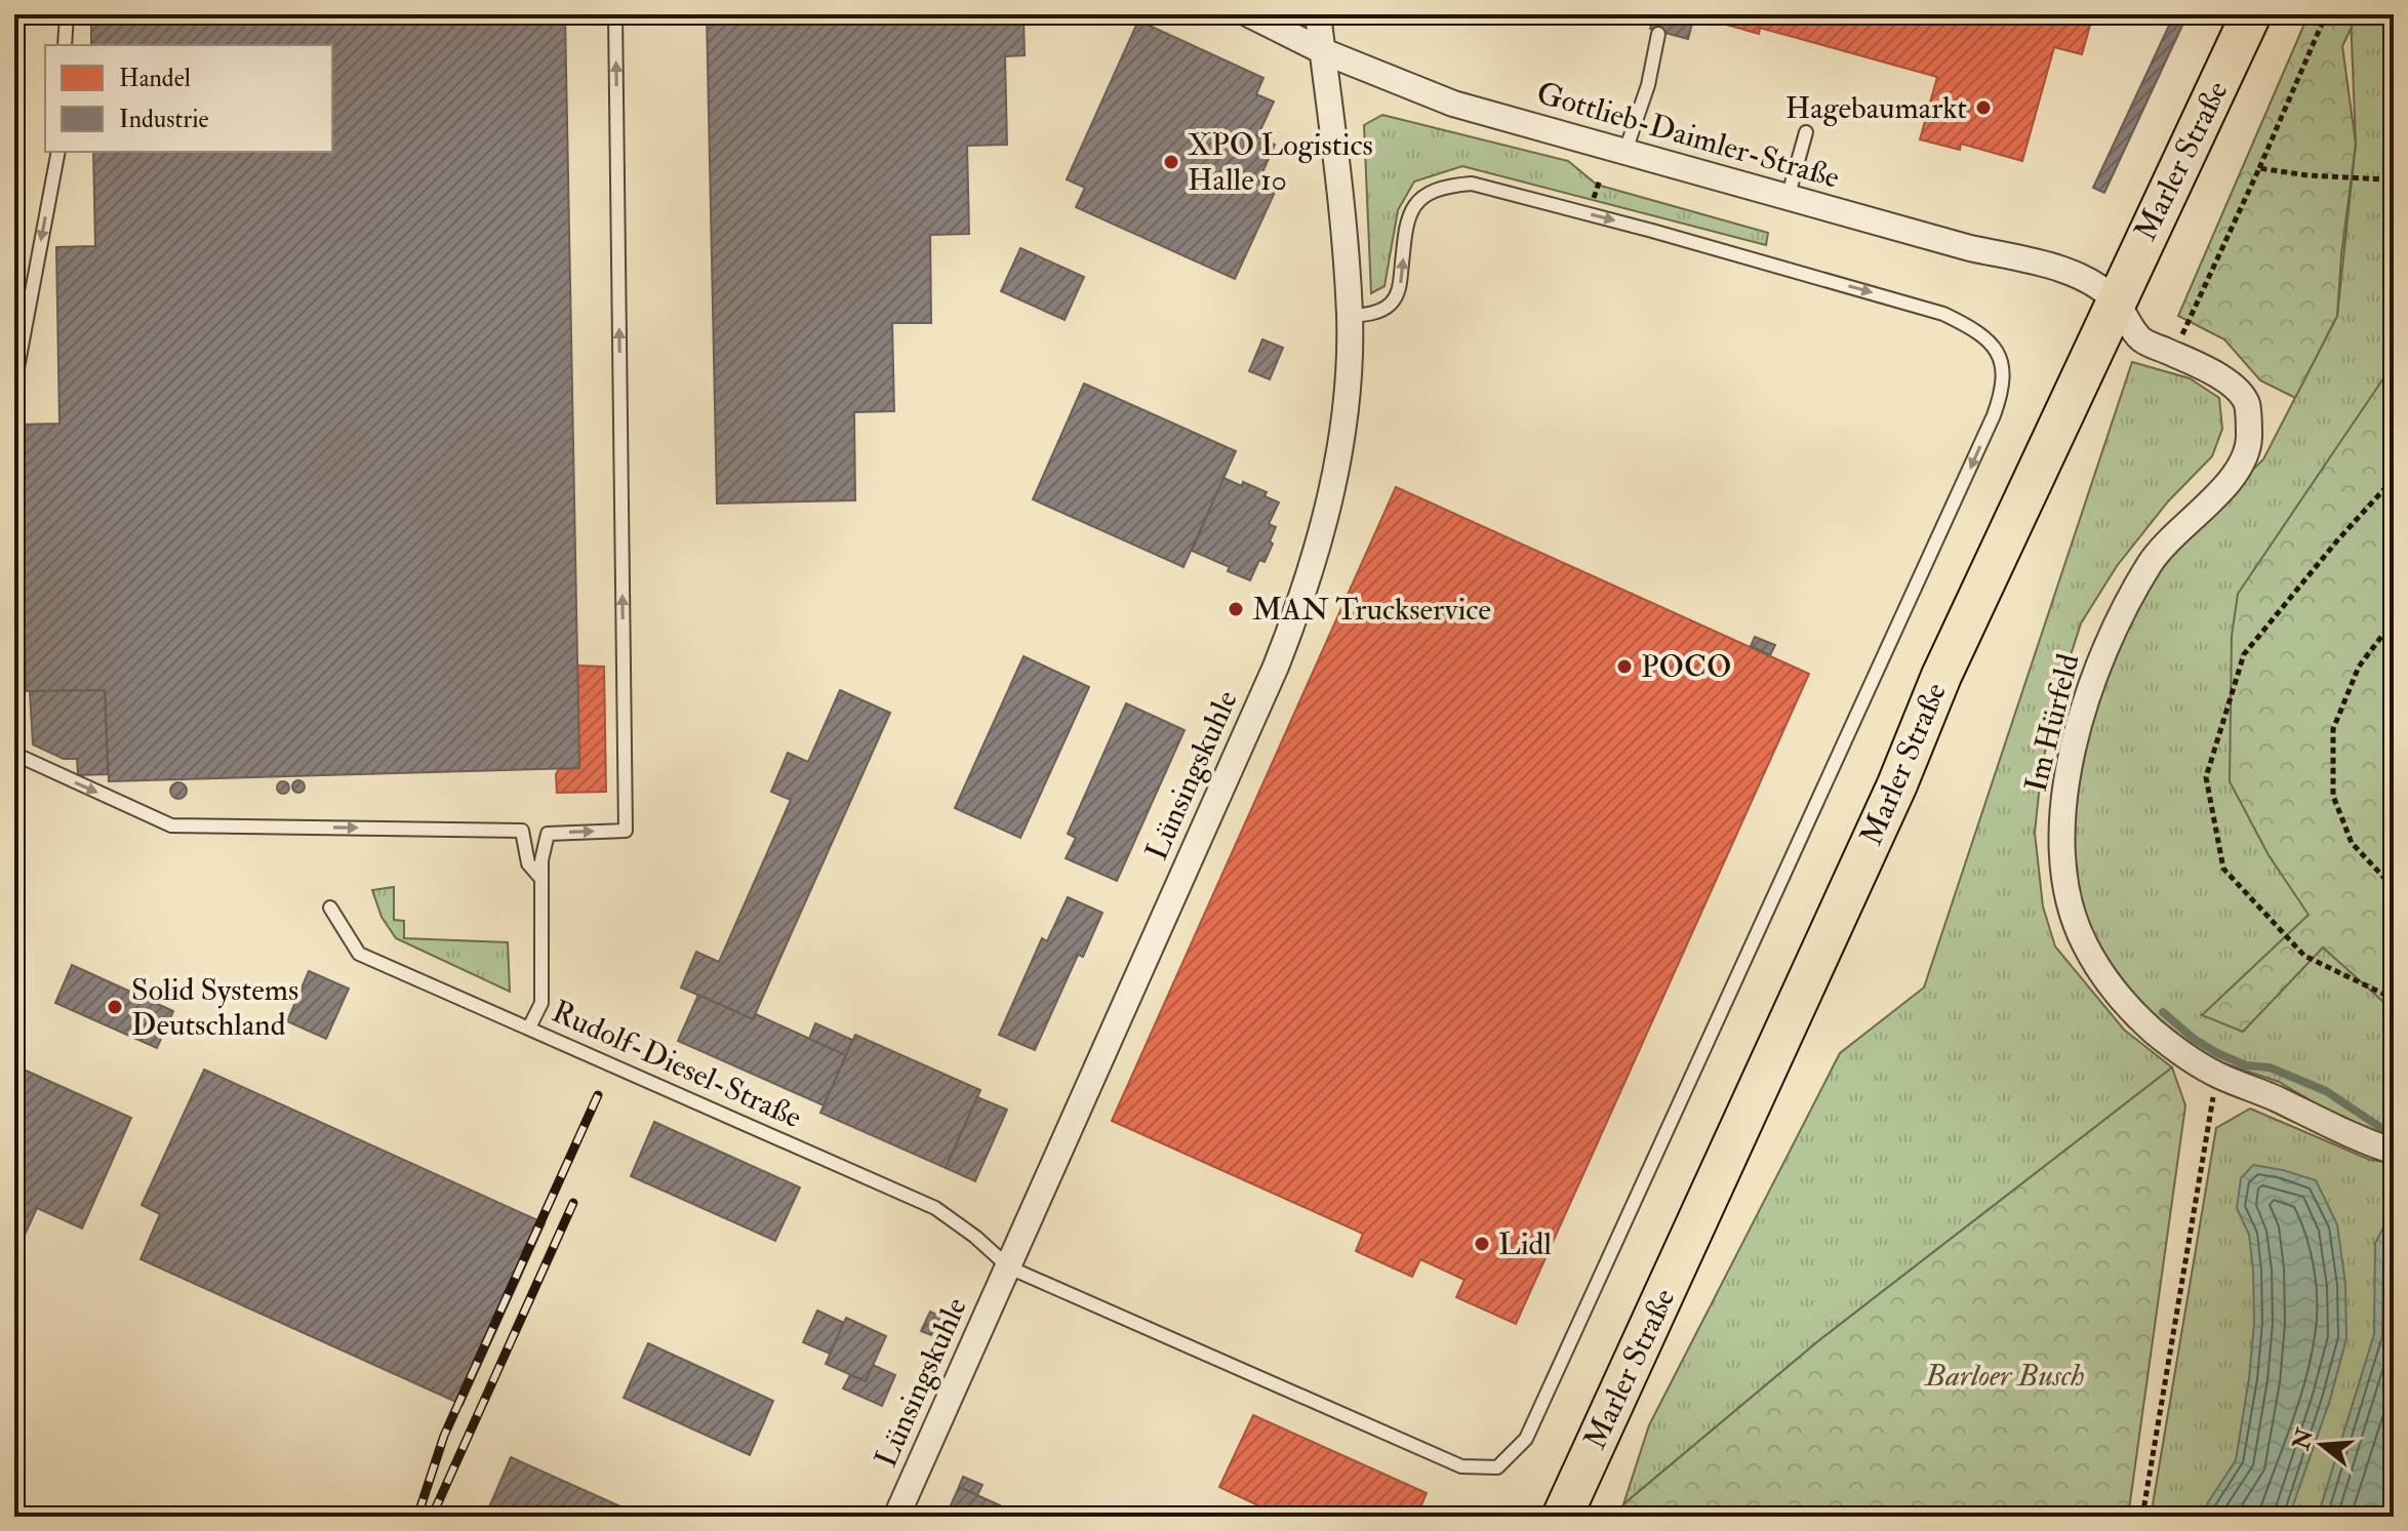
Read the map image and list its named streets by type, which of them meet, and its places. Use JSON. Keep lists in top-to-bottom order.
{
  "streets": {
    "main road": ["Marler Straße"],
    "street": ["Gottlieb-Daimler-Straße", "Im Hürfeld", "Lünsingskuhle"],
    "lane": ["Rudolf-Diesel-Straße"]
  },
  "crossings": [
    ["Gottlieb-Daimler-Straße", "Marler Straße"],
    ["Gottlieb-Daimler-Straße", "Im Hürfeld"],
    ["Gottlieb-Daimler-Straße", "Lünsingskuhle"],
    ["Marler Straße", "Im Hürfeld"],
    ["Lünsingskuhle", "Rudolf-Diesel-Straße"]
  ],
  "parks": ["Barloer Busch"],
  "places": [
    "Hagebaumarkt",
    "XPO Logistics Halle 10",
    "MAN Truckservice",
    "POCO",
    "Solid Systems Deutschland",
    "Lidl"
  ],
  "legend": ["Handel", "Industrie"],
  "north": "left"
}
